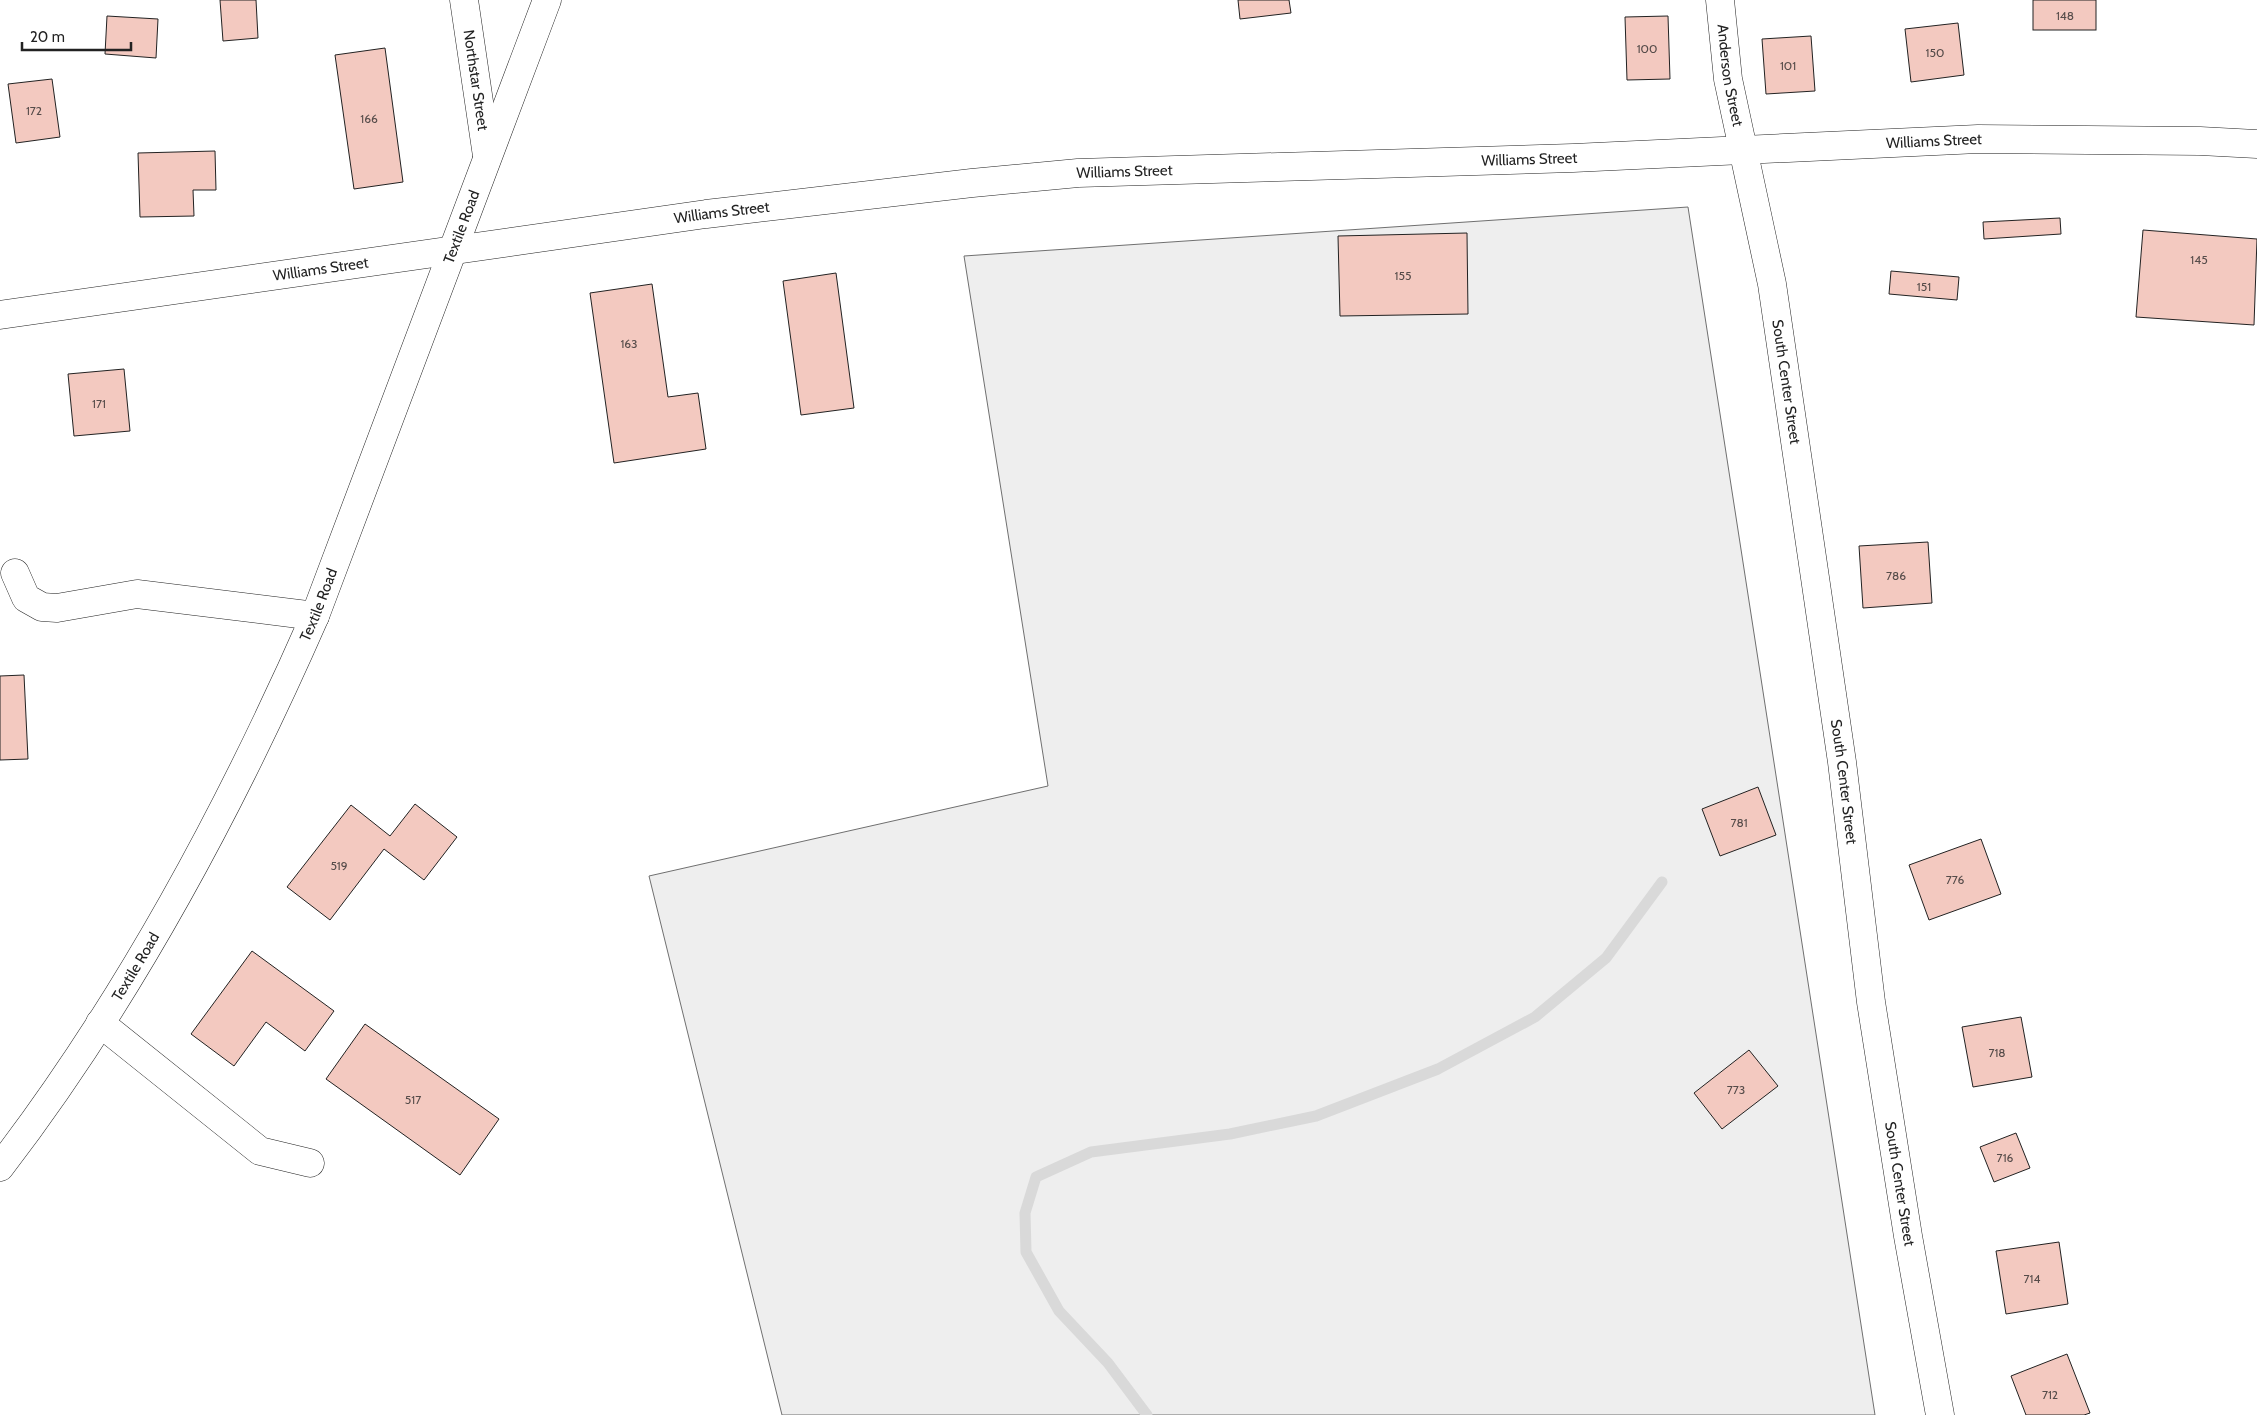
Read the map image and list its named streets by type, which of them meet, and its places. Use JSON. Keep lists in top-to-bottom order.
{
  "streets": {
    "street": [
      "Anderson Street",
      "Northstar Street",
      "Williams Street",
      "Textile Road",
      "South Center Street"
    ]
  },
  "crossings": [
    ["Anderson Street", "Williams Street"],
    ["Anderson Street", "South Center Street"],
    ["Northstar Street", "Textile Road"],
    ["Williams Street", "Textile Road"],
    ["Williams Street", "South Center Street"]
  ],
  "house_numbers": [
    "148",
    "100",
    "150",
    "101",
    "172",
    "166",
    "145",
    "155",
    "151",
    "163",
    "171",
    "786",
    "781",
    "519",
    "776",
    "718",
    "773",
    "517",
    "716",
    "714",
    "712"
  ],
  "scale_bar": "20 m"
}
